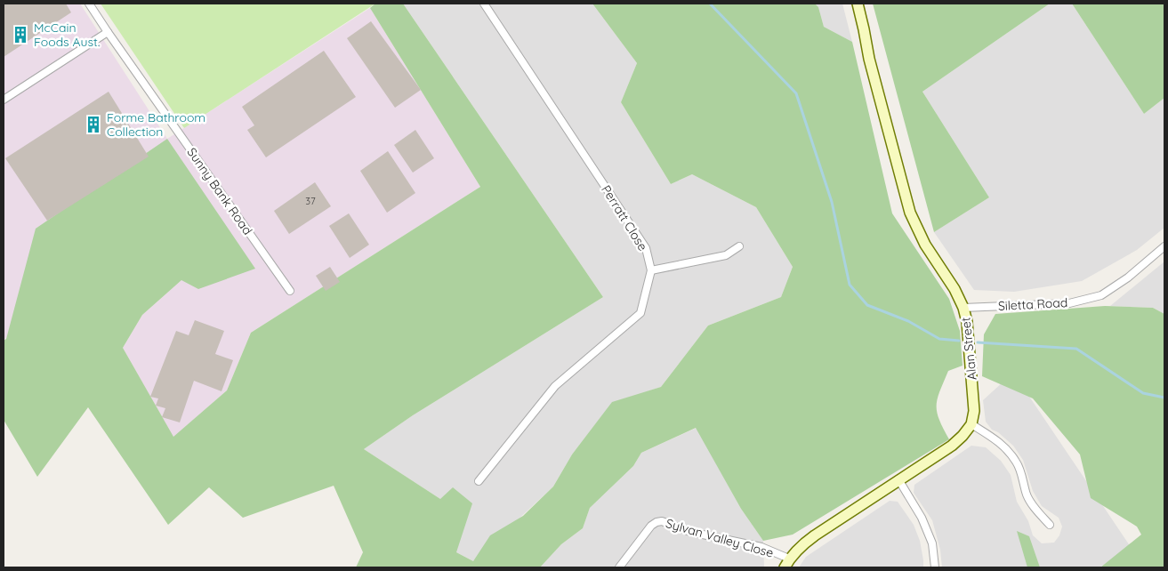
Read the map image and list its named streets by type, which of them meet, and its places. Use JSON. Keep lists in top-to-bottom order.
{
  "streets": {
    "street": [
      "Sunny Bank Road",
      "Perratt Close",
      "Siletta Road",
      "Alan Street",
      "Sylvan Valley Close"
    ]
  },
  "crossings": [
    ["Siletta Road", "Alan Street"]
  ],
  "places": {
    "building": ["McCain Foods Aust.", "Forme Bathroom Collection"]
  },
  "house_numbers": ["37"]
}
